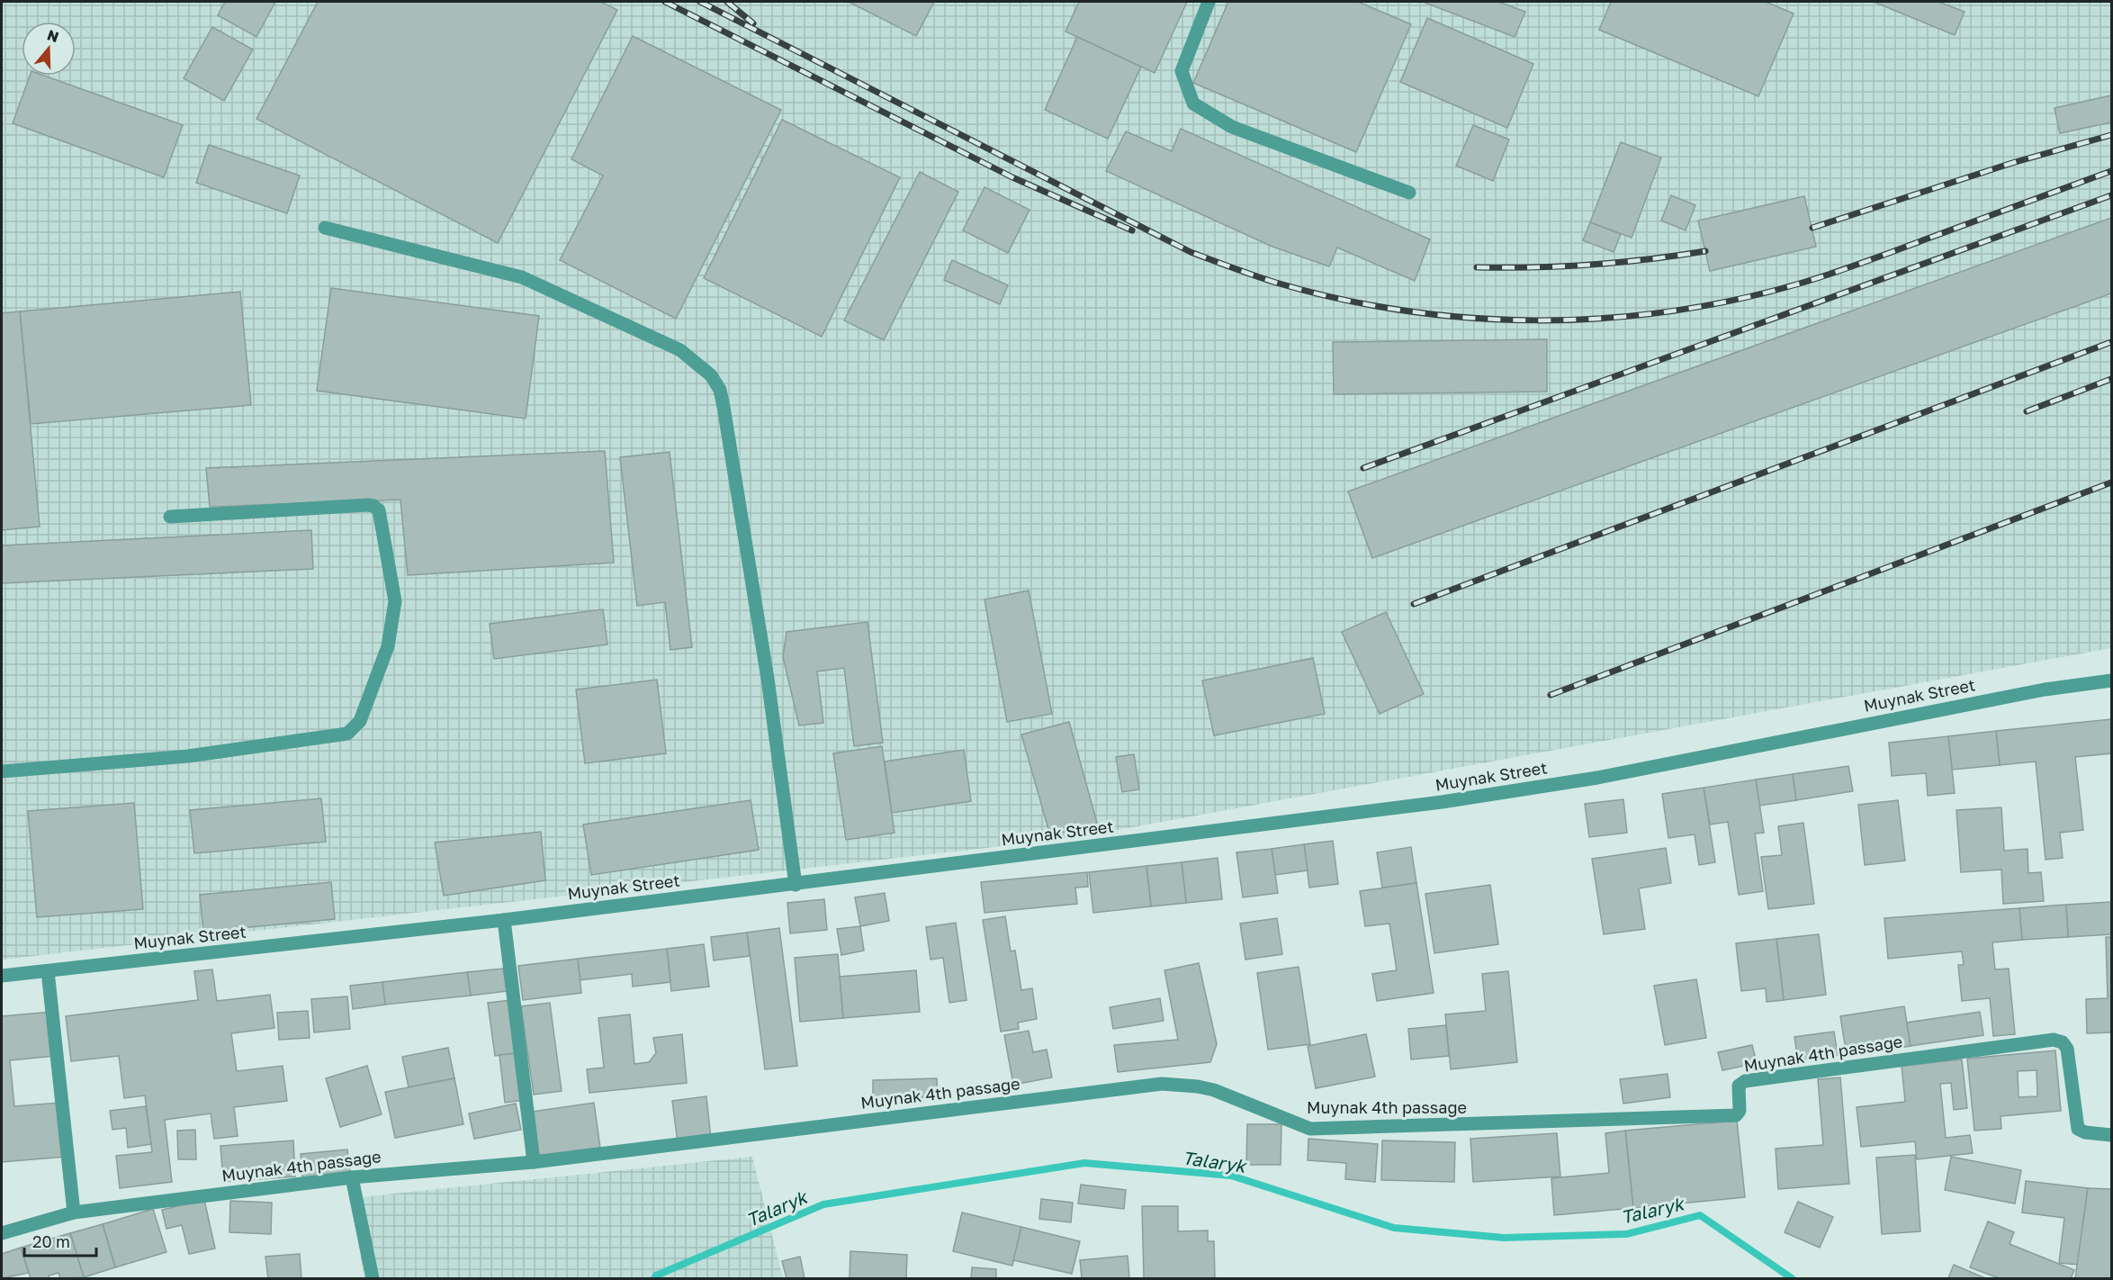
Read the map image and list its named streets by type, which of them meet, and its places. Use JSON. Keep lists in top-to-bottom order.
{
  "streets": {
    "street": ["Muynak Street", "Muynak 4th passage"]
  },
  "water": ["Talaryk"],
  "scale_bar": "20 m",
  "north": "top"
}
